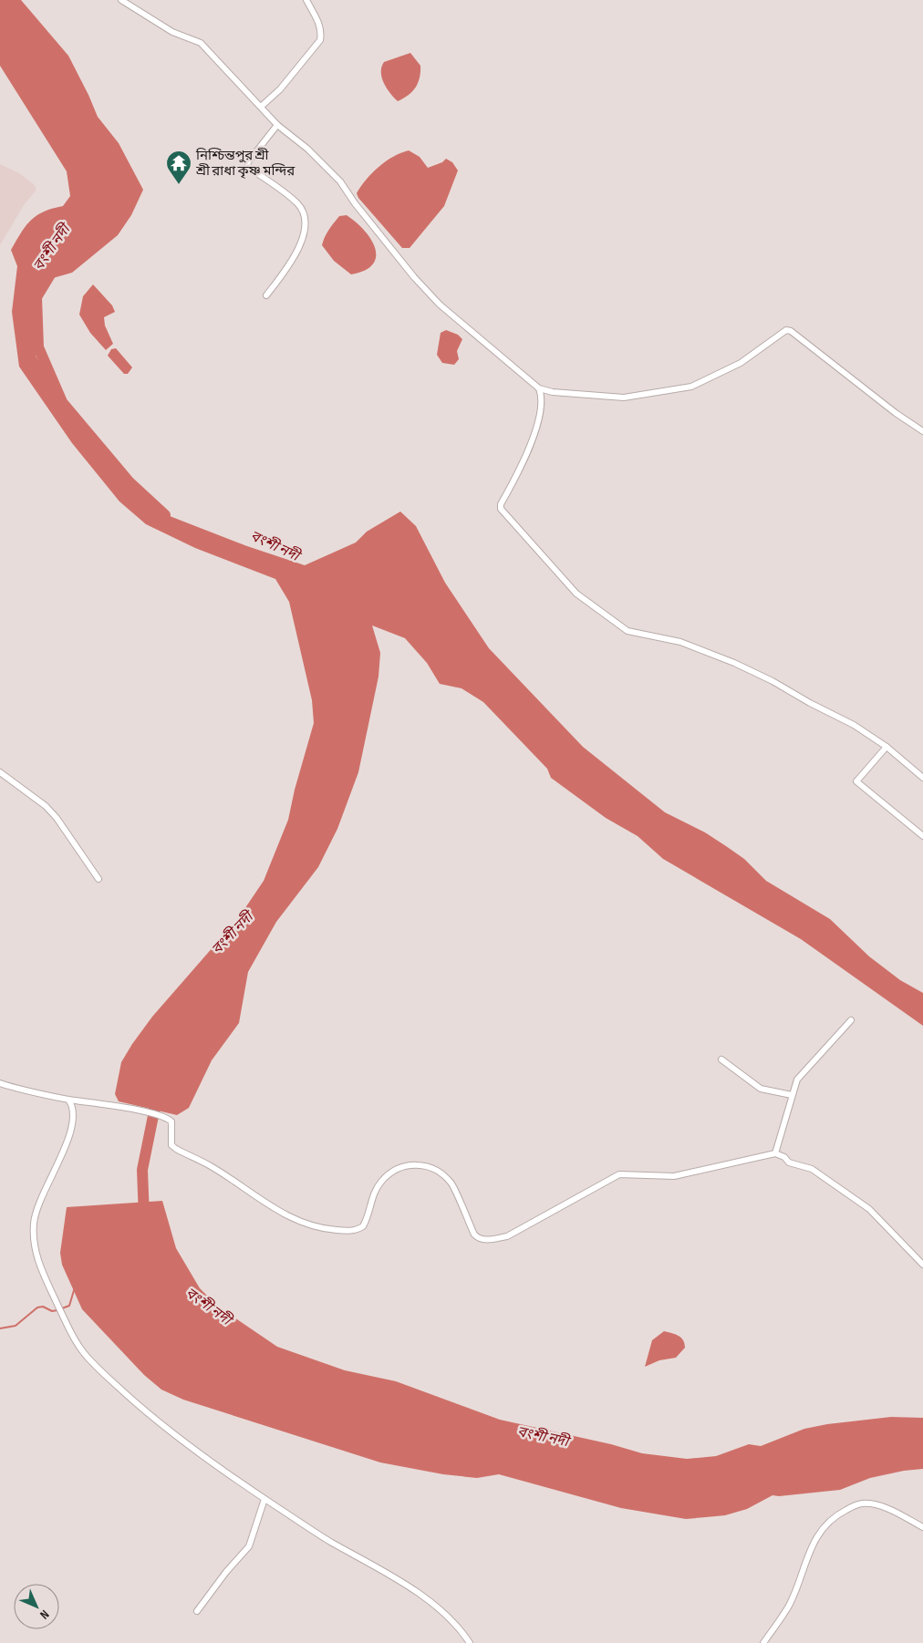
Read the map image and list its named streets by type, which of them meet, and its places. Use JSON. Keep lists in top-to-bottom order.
{
  "water": ["বংশী নদী"],
  "places": {
    "temple": ["নিশ্চিন্তপুর শ্রী শ্রী রাধা কৃষ্ণ মন্দির"]
  },
  "north": "bottom right"
}
